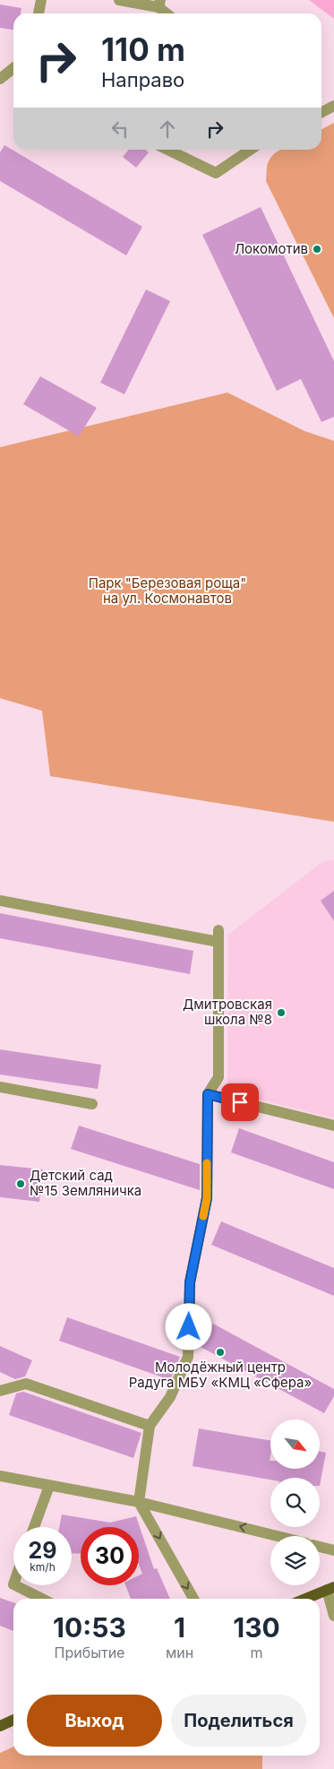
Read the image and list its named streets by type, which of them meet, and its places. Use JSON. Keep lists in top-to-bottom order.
{
  "parks": ["Парк \"Березовая роща\" на ул. Космонавтов"],
  "places": [
    "Локомотив",
    "Дмитровская школа №8",
    "Детский сад №15 Земляничка",
    "Молодёжный центр Радуга МБУ «КМЦ «Сфера»"
  ],
  "north": "bottom right",
  "page": {
    "turn": ["110 m", "Направо"],
    "speed": "29 km/h",
    "limit": "30",
    "eta": [
      "10:53",
      "Прибытие",
      "1",
      "мин",
      "130",
      "m"
    ],
    "buttons": ["Выход", "Поделиться"]
  }
}
